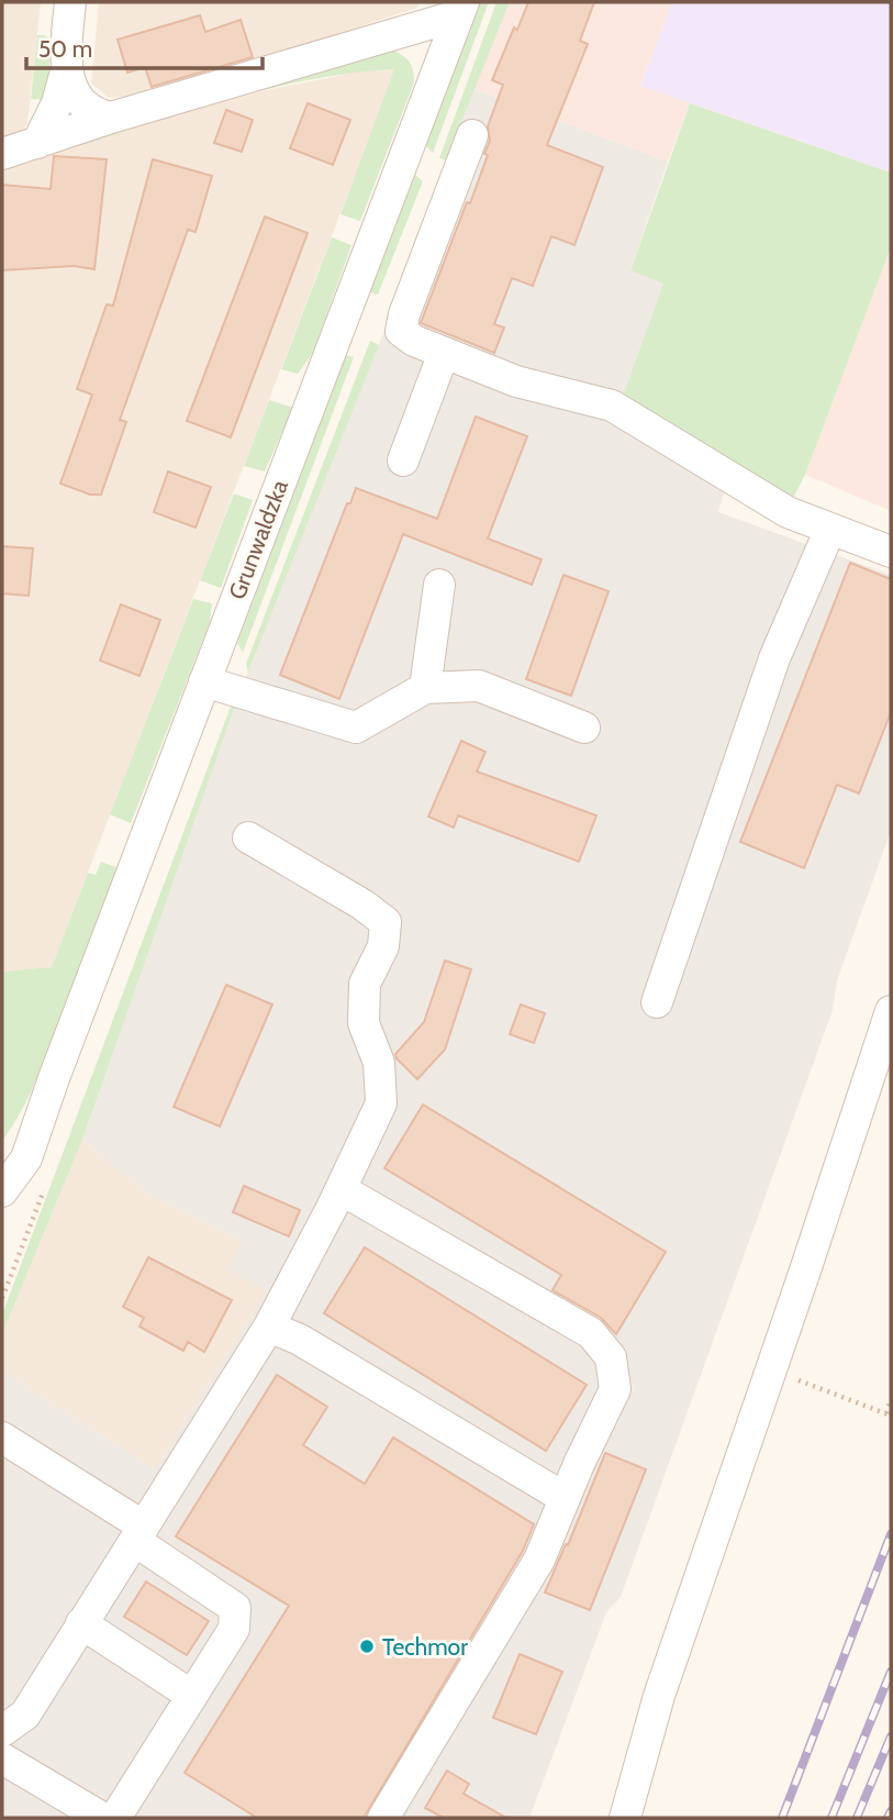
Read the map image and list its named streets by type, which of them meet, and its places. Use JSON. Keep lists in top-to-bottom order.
{
  "streets": {
    "street": ["Grunwaldzka"]
  },
  "places": ["Techmor"],
  "scale_bar": "50 m"
}
